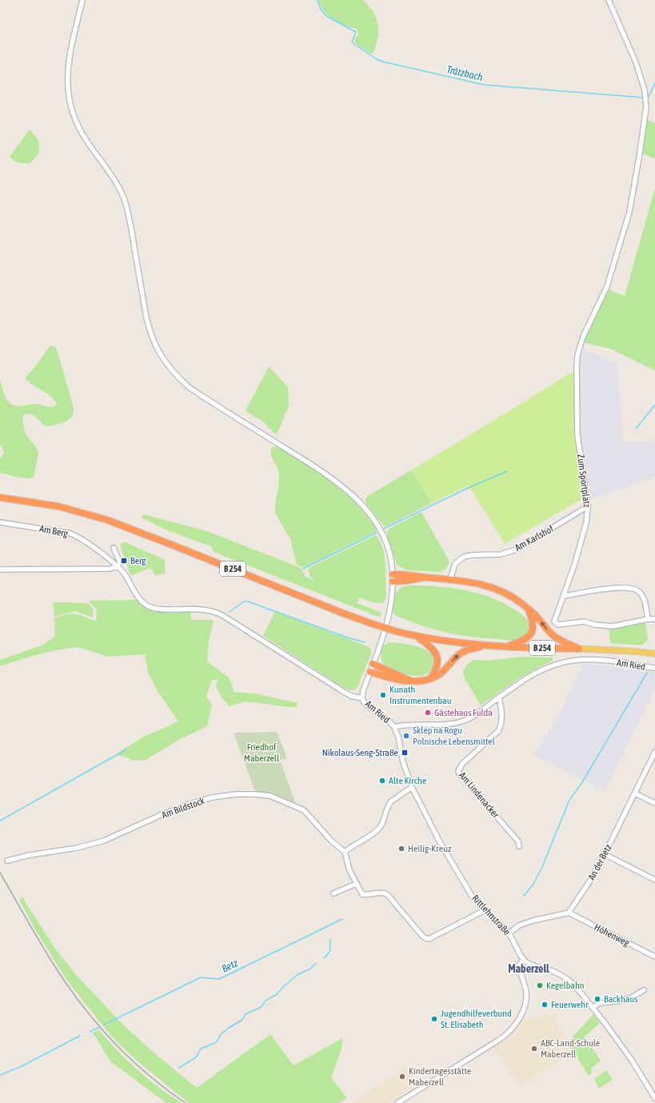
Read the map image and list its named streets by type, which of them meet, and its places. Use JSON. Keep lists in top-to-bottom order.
{
  "streets": {
    "highway": ["B 254"],
    "street": [
      "Zum Sportplatz",
      "Am Berg",
      "Am Karlshof",
      "Am Ried",
      "Am Lindenacker",
      "Am Bildstock",
      "An der Betz",
      "Rittlehnstraße",
      "Höhenweg"
    ]
  },
  "crossings": [
    ["Zum Sportplatz", "Am Karlshof"],
    ["Am Berg", "Am Ried"],
    ["Am Ried", "Am Lindenacker"],
    ["Am Ried", "Rittlehnstraße"],
    ["An der Betz", "Höhenweg"]
  ],
  "districts": ["Maberzell"],
  "water": ["Trätzbach", "Betz"],
  "parks": ["Friedhof Maberzell"],
  "places": {
    "transit": ["Berg", "Nikolaus-Seng-Straße"],
    "other": [
      "Kunath Instrumentenbau",
      "Gästehaus Fulda",
      "Sklep na Rogu Polnische Lebensmittel",
      "Alte Kirche",
      "Heilig-Kreuz",
      "Kegelbahn",
      "Backhaus",
      "Feuerwehr",
      "Jugendhilfeverbund St. Elisabeth",
      "ABC-Land-Schule Maberzell",
      "Kindertagesstätte Maberzell"
    ]
  }
}
